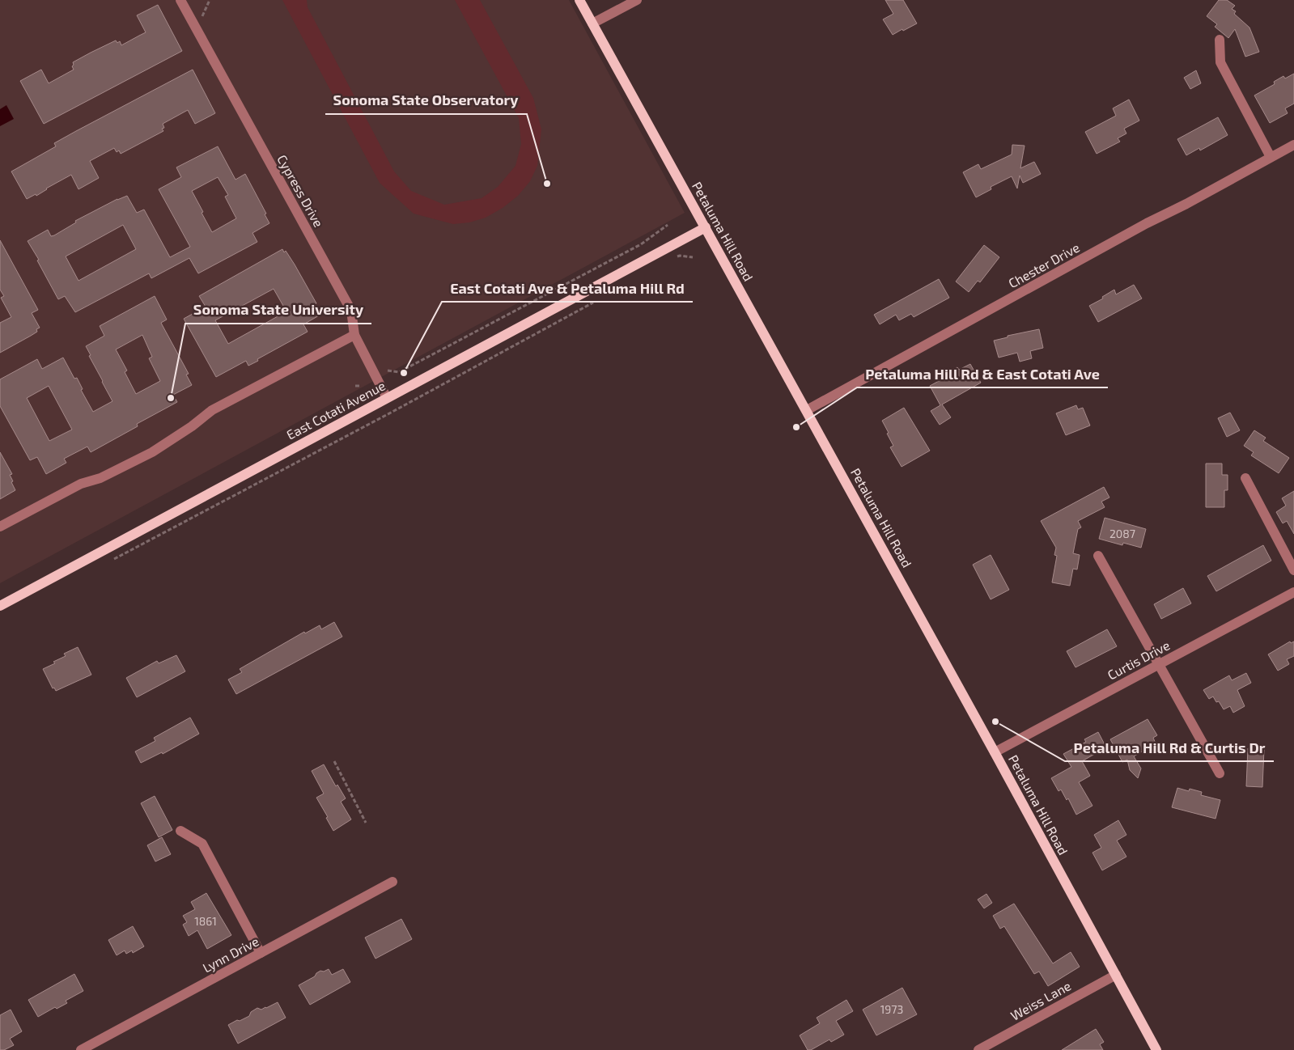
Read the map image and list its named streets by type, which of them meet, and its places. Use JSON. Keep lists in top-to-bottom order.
{
  "streets": {
    "main road": ["Petaluma Hill Road", "East Cotati Avenue"],
    "street": [
      "Cypress Drive",
      "Chester Drive",
      "Curtis Drive",
      "Lynn Drive",
      "Weiss Lane"
    ]
  },
  "crossings": [
    ["Cypress Drive", "East Cotati Avenue"],
    ["Petaluma Hill Road", "Chester Drive"],
    ["Petaluma Hill Road", "East Cotati Avenue"],
    ["Petaluma Hill Road", "Curtis Drive"],
    ["Petaluma Hill Road", "Weiss Lane"]
  ],
  "places": [
    "Sonoma State Observatory",
    "East Cotati Ave & Petaluma Hill Rd",
    "Sonoma State University",
    "Petaluma Hill Rd & East Cotati Ave",
    "Petaluma Hill Rd & Curtis Dr"
  ],
  "house_numbers": ["2087", "1861", "1973"]
}
